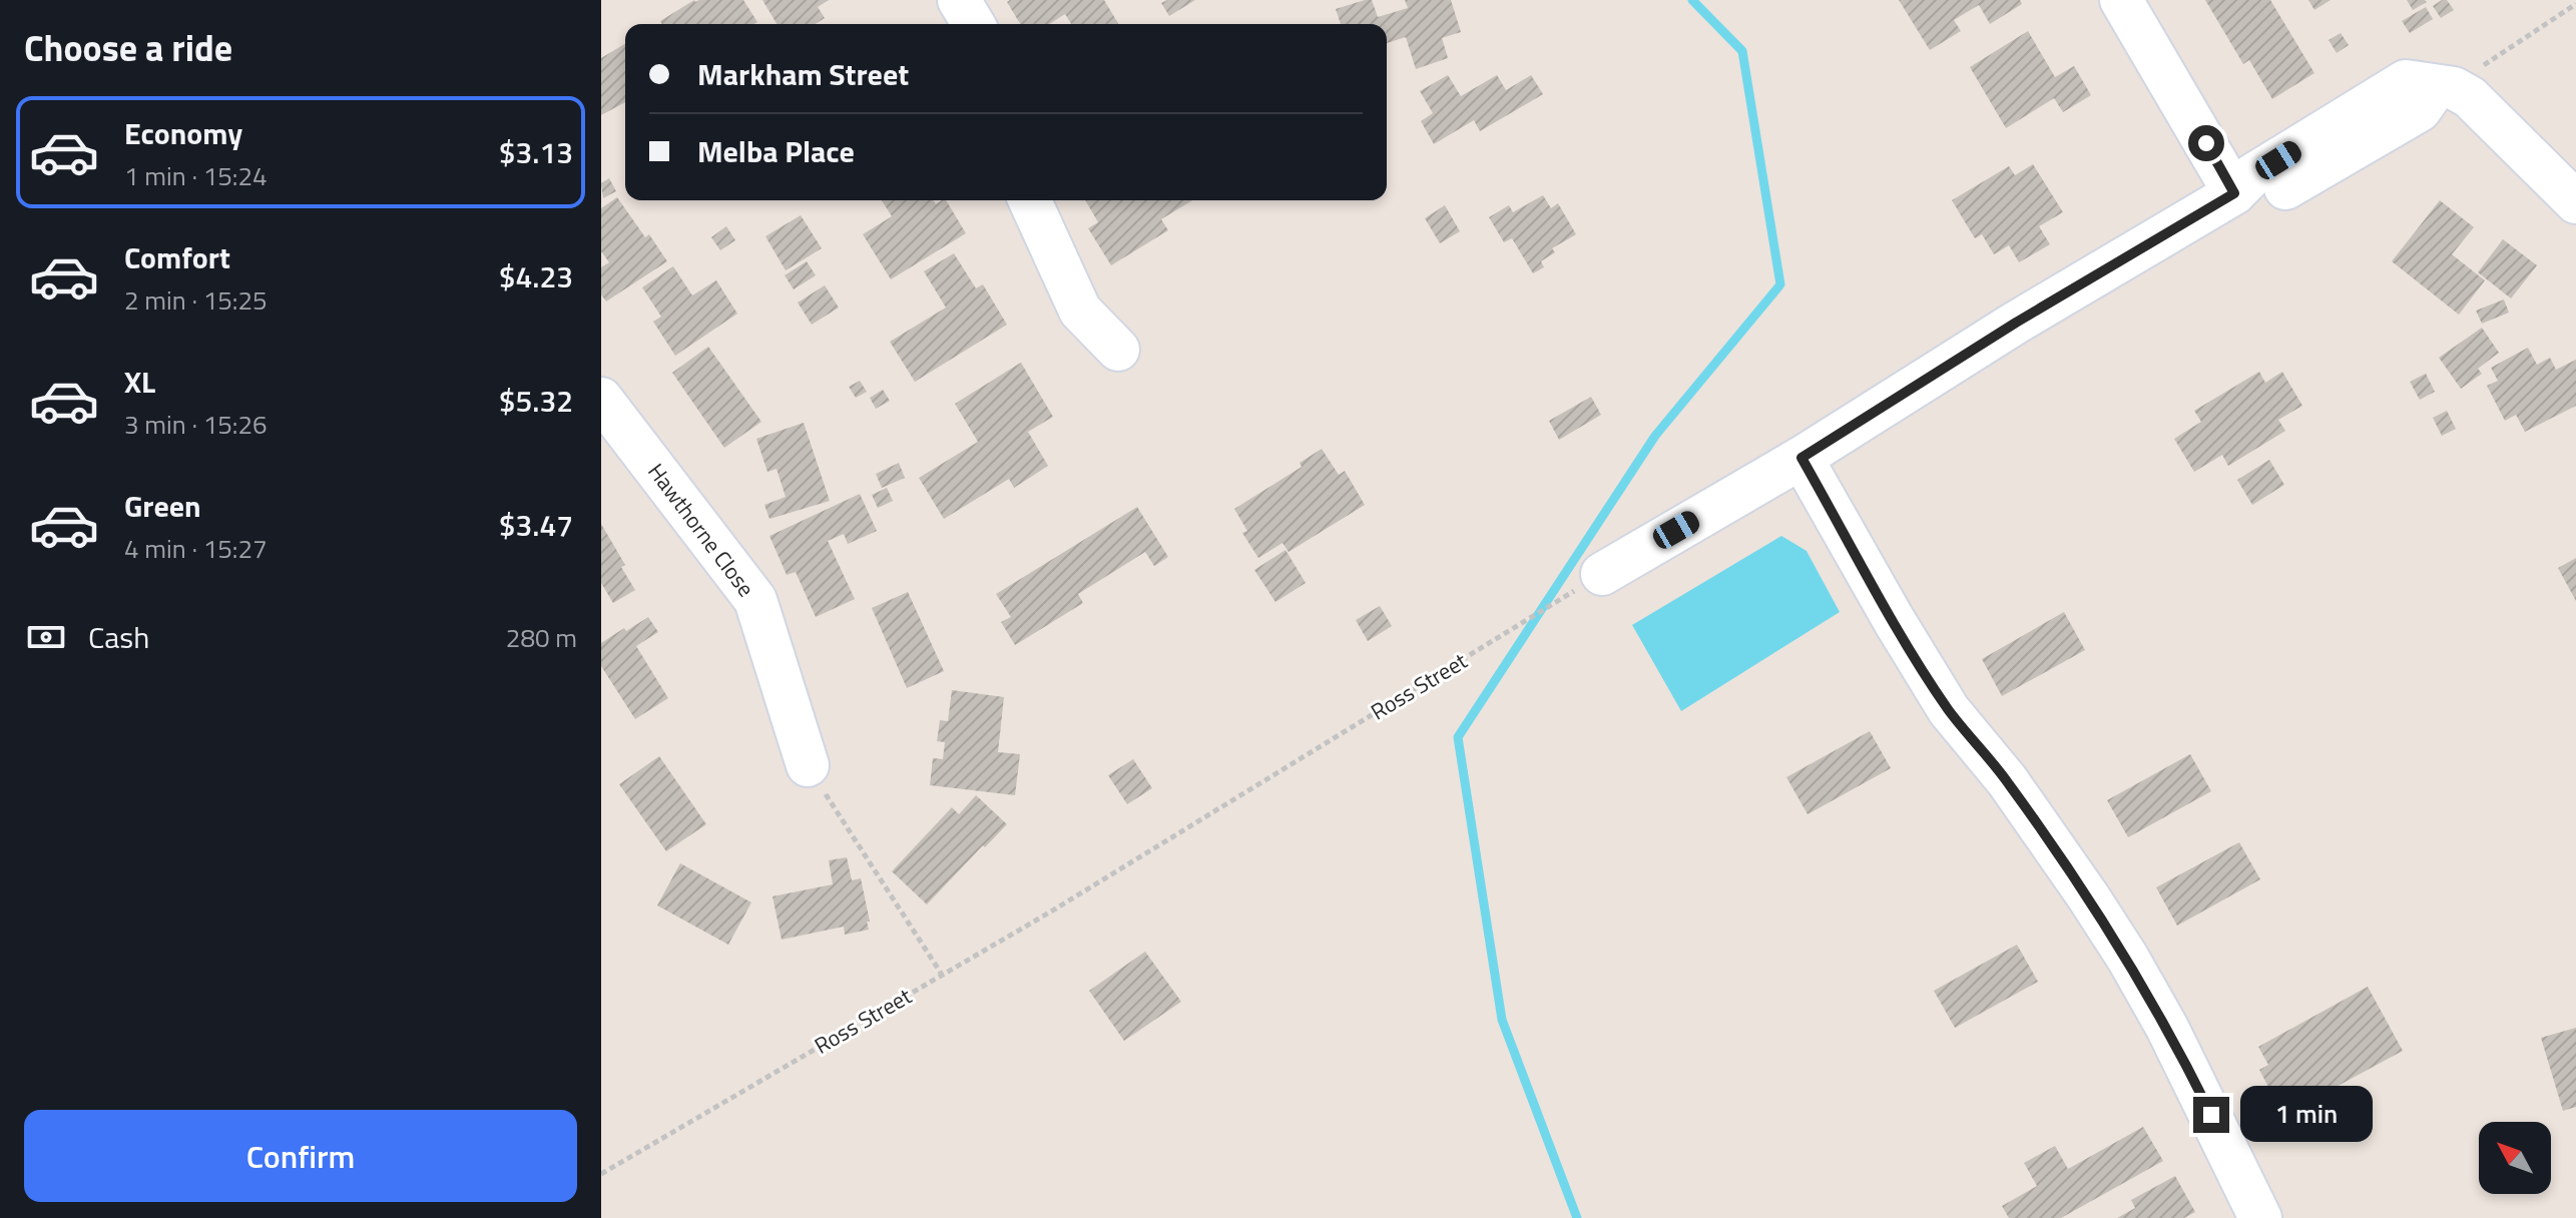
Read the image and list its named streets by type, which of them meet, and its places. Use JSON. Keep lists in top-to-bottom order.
{
  "streets": {
    "street": ["Hawthorne Close"],
    "path": ["Ross Street"]
  },
  "north": "top left",
  "page": {
    "heading": "Choose a ride",
    "banner": ["Markham Street", "Melba Place"],
    "list": [
      {
        "name": "Economy",
        "note": "1 min · 15:24",
        "value": "$3.13"
      },
      {
        "name": "Comfort",
        "note": "2 min · 15:25",
        "value": "$4.23"
      },
      {
        "name": "XL",
        "note": "3 min · 15:26",
        "value": "$5.32"
      },
      {
        "name": "Green",
        "note": "4 min · 15:27",
        "value": "$3.47"
      }
    ],
    "pay": ["Cash", "280 m"],
    "bubble": "1 min",
    "buttons": "Confirm"
  }
}
